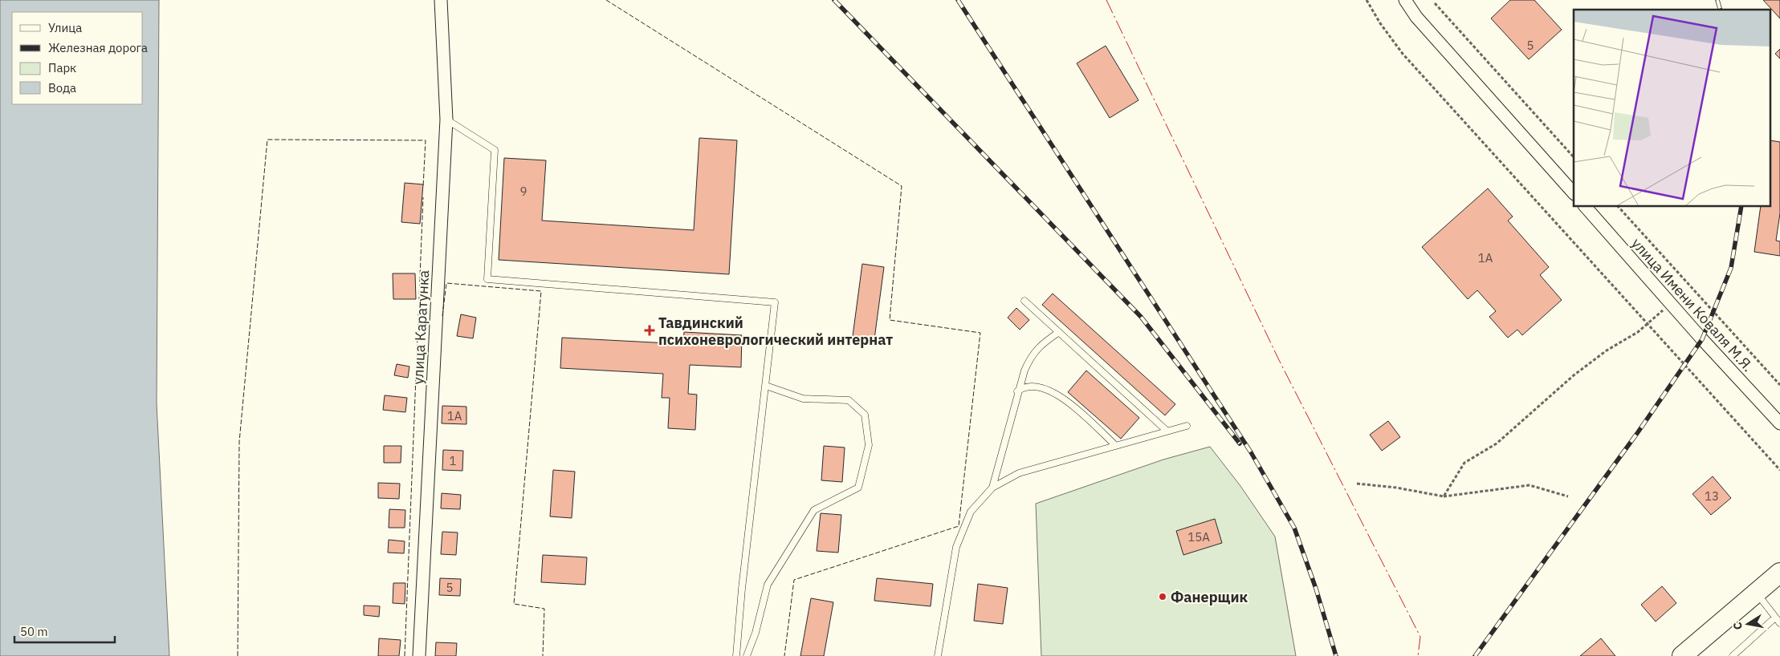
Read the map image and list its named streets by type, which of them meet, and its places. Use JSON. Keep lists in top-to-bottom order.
{
  "streets": {
    "street": ["улица Имени Коваля М.Я.", "улица Каратунка"]
  },
  "places": {
    "health": ["Тавдинский психоневрологический интернат"],
    "other": ["Фанерщик"]
  },
  "house_numbers": [
    "5",
    "9",
    "1А",
    "1А",
    "1",
    "13",
    "15А",
    "5"
  ],
  "legend": [
    "Улица",
    "Железная дорога",
    "Парк",
    "Вода"
  ],
  "scale_bar": "50 m",
  "north": "left"
}
